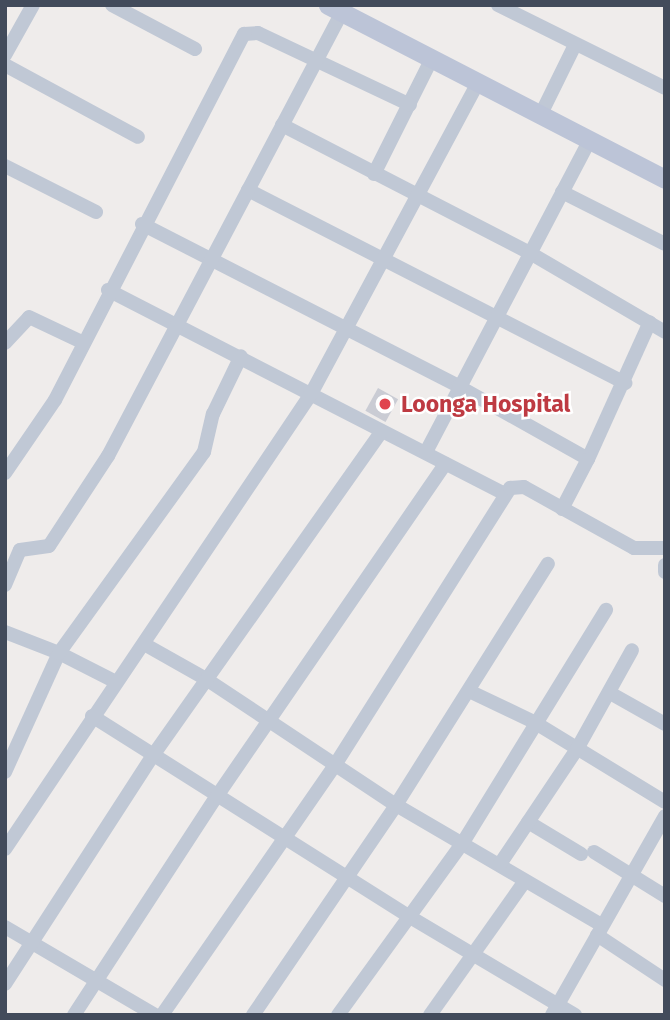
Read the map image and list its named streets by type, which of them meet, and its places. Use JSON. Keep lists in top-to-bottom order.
{
  "places": ["Loonga Hospital"]
}
